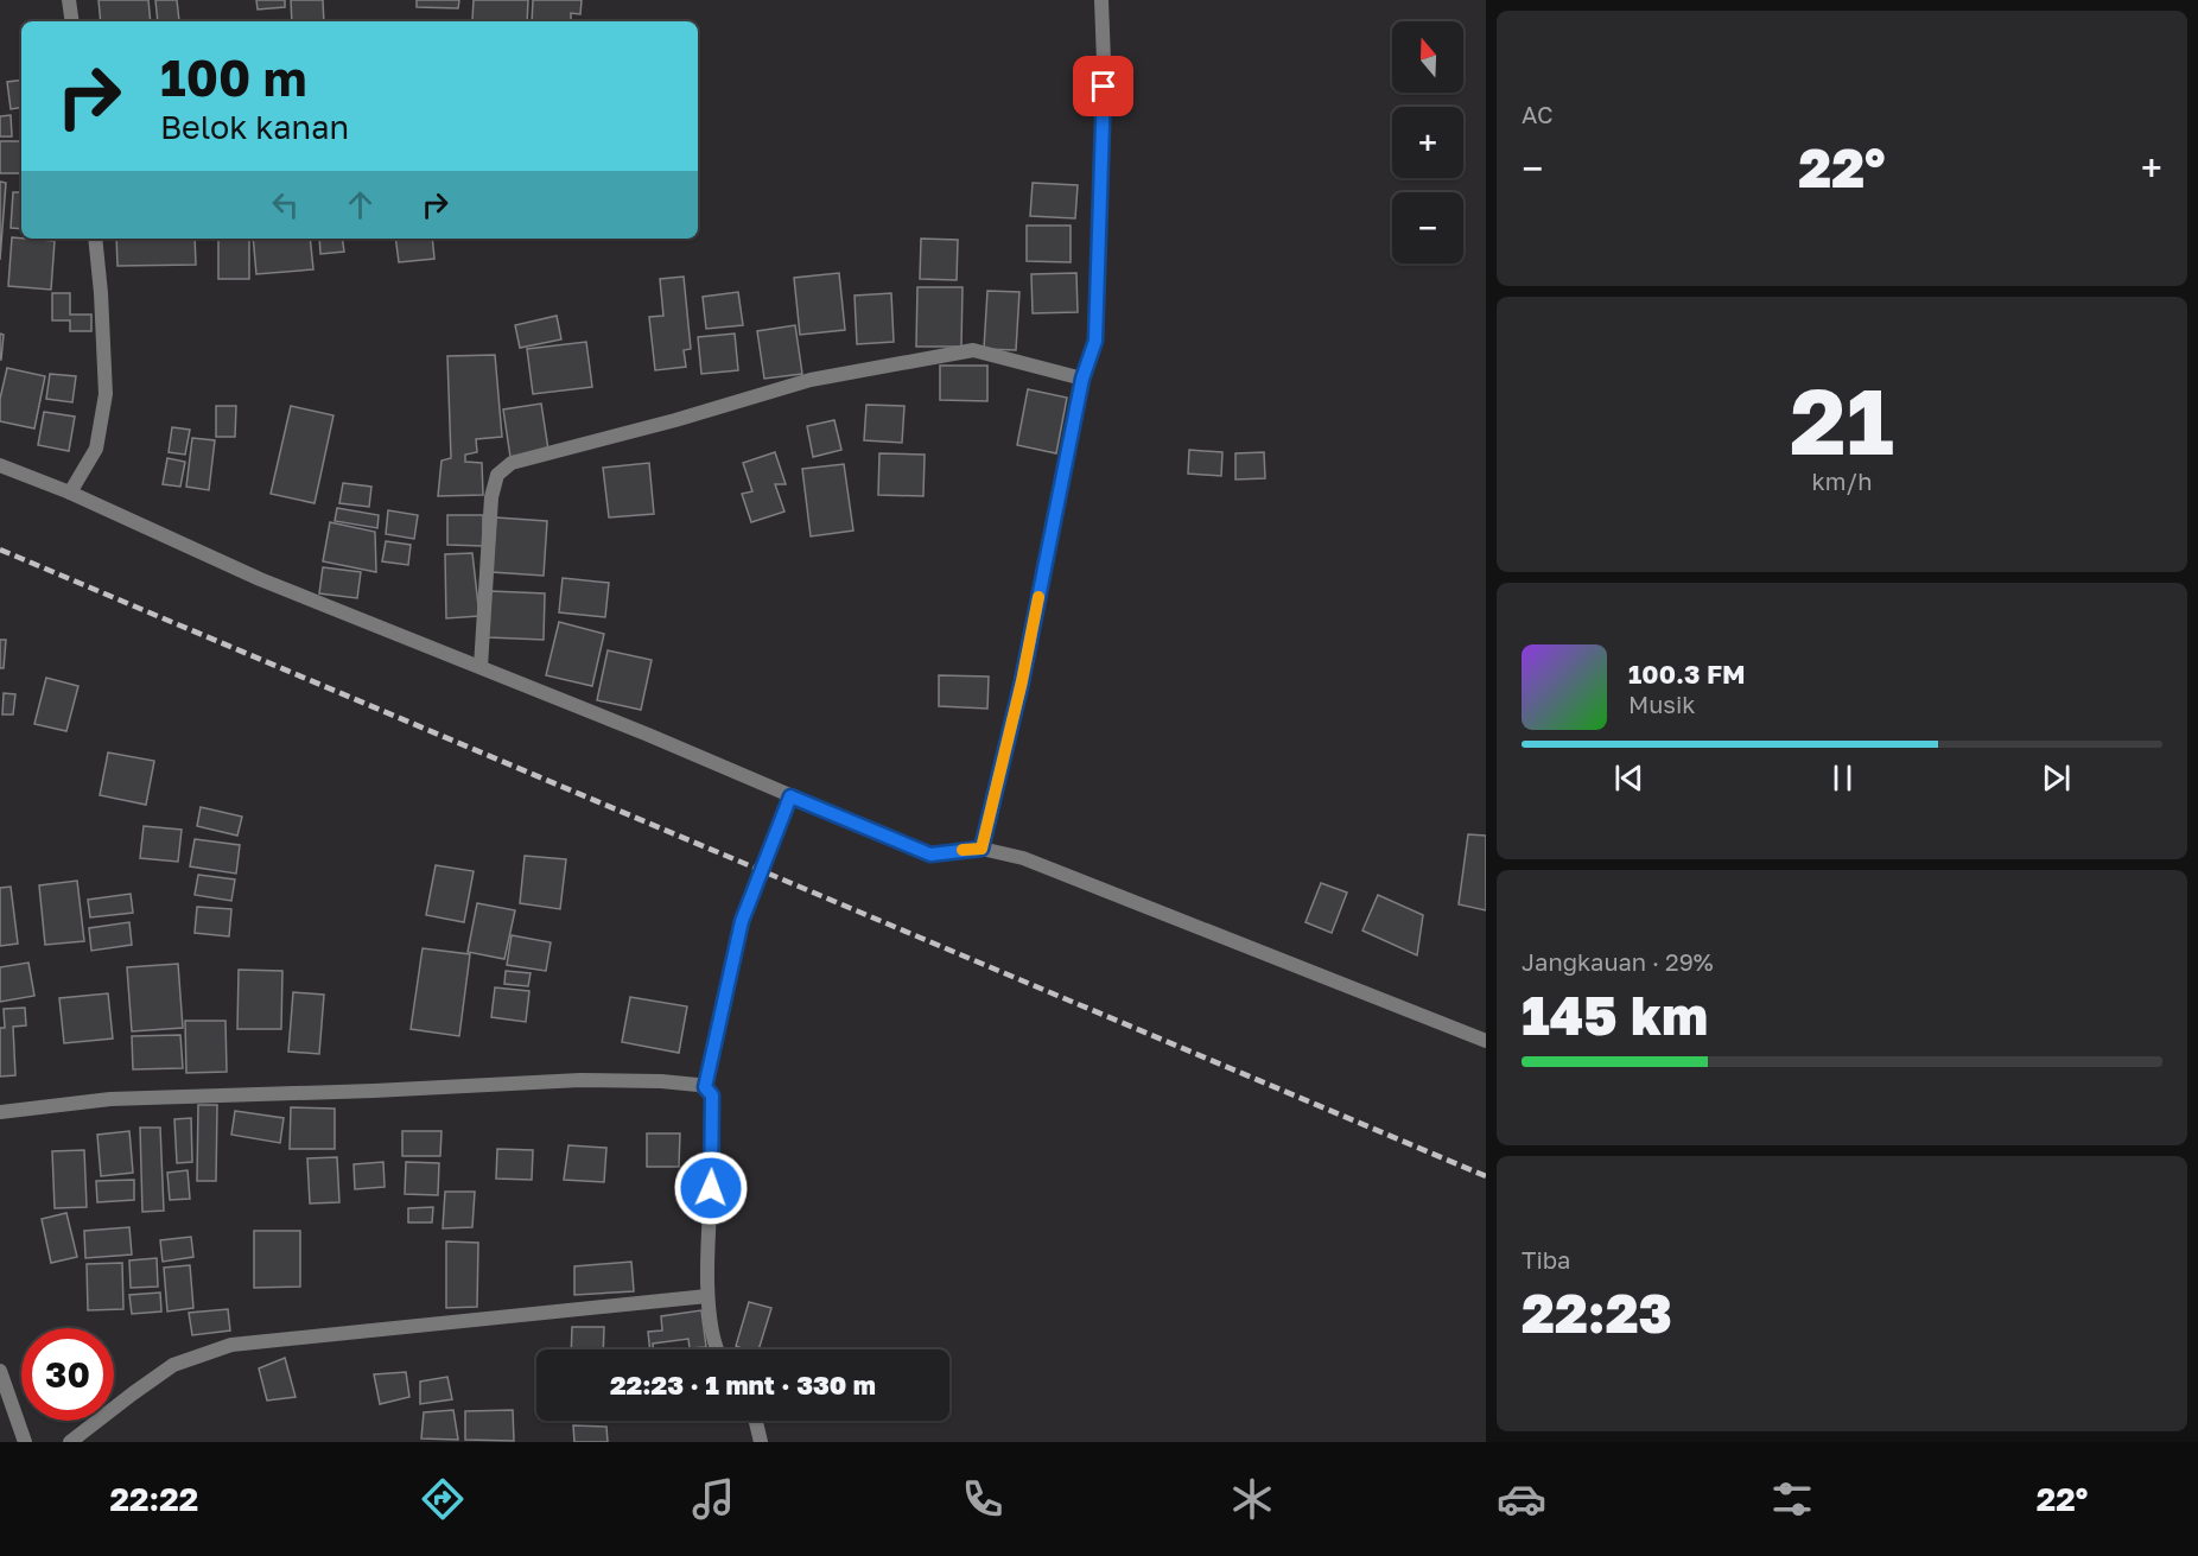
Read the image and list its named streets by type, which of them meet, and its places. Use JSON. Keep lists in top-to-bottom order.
{
  "north": "top",
  "page": {
    "tile": [
      "AC",
      ["21", "km/h"],
      ["Jangkauan · 29%", "145 km"],
      ["Tiba", "22:23"]
    ],
    "map_buttons": ["+", "−"],
    "turn": ["100 m", "Belok kanan"],
    "heat": ["−", "22°", "+"],
    "song": ["100.3 FM", "Musik"],
    "limit": "30",
    "trip": "22:23 · 1 mnt · 330 m",
    "tabs": ["22:22", "22°"]
  }
}
